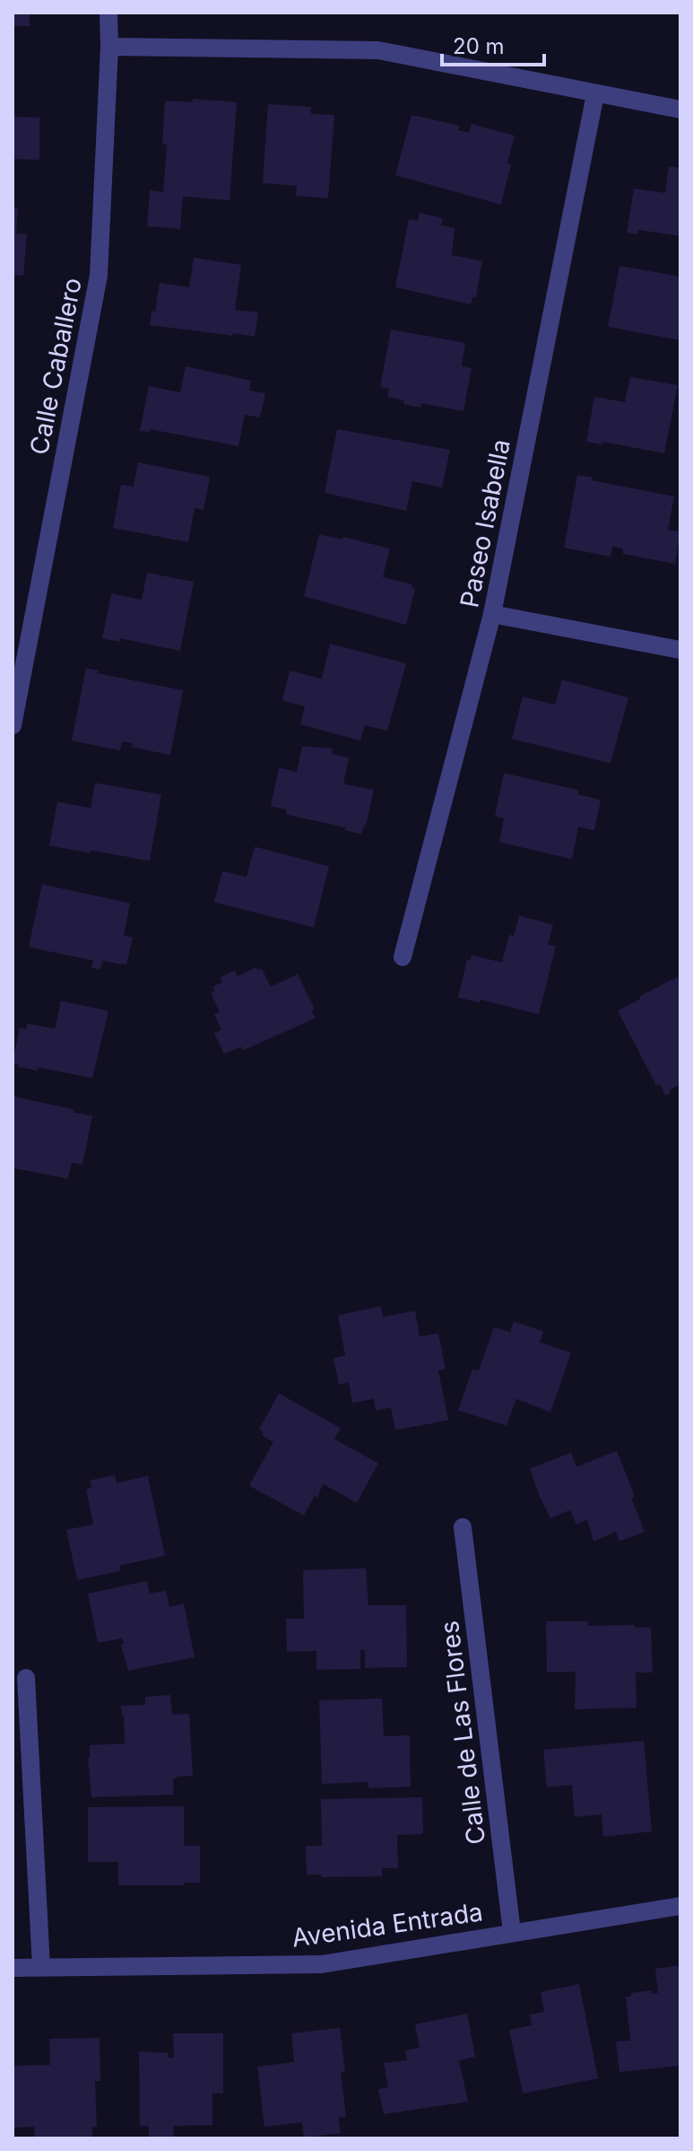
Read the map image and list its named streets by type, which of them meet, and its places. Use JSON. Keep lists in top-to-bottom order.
{
  "streets": {
    "street": [
      "Calle Caballero",
      "Paseo Isabella",
      "Calle de Las Flores",
      "Avenida Entrada"
    ]
  },
  "crossings": [
    ["Calle de Las Flores", "Avenida Entrada"]
  ],
  "scale_bar": "20 m"
}
